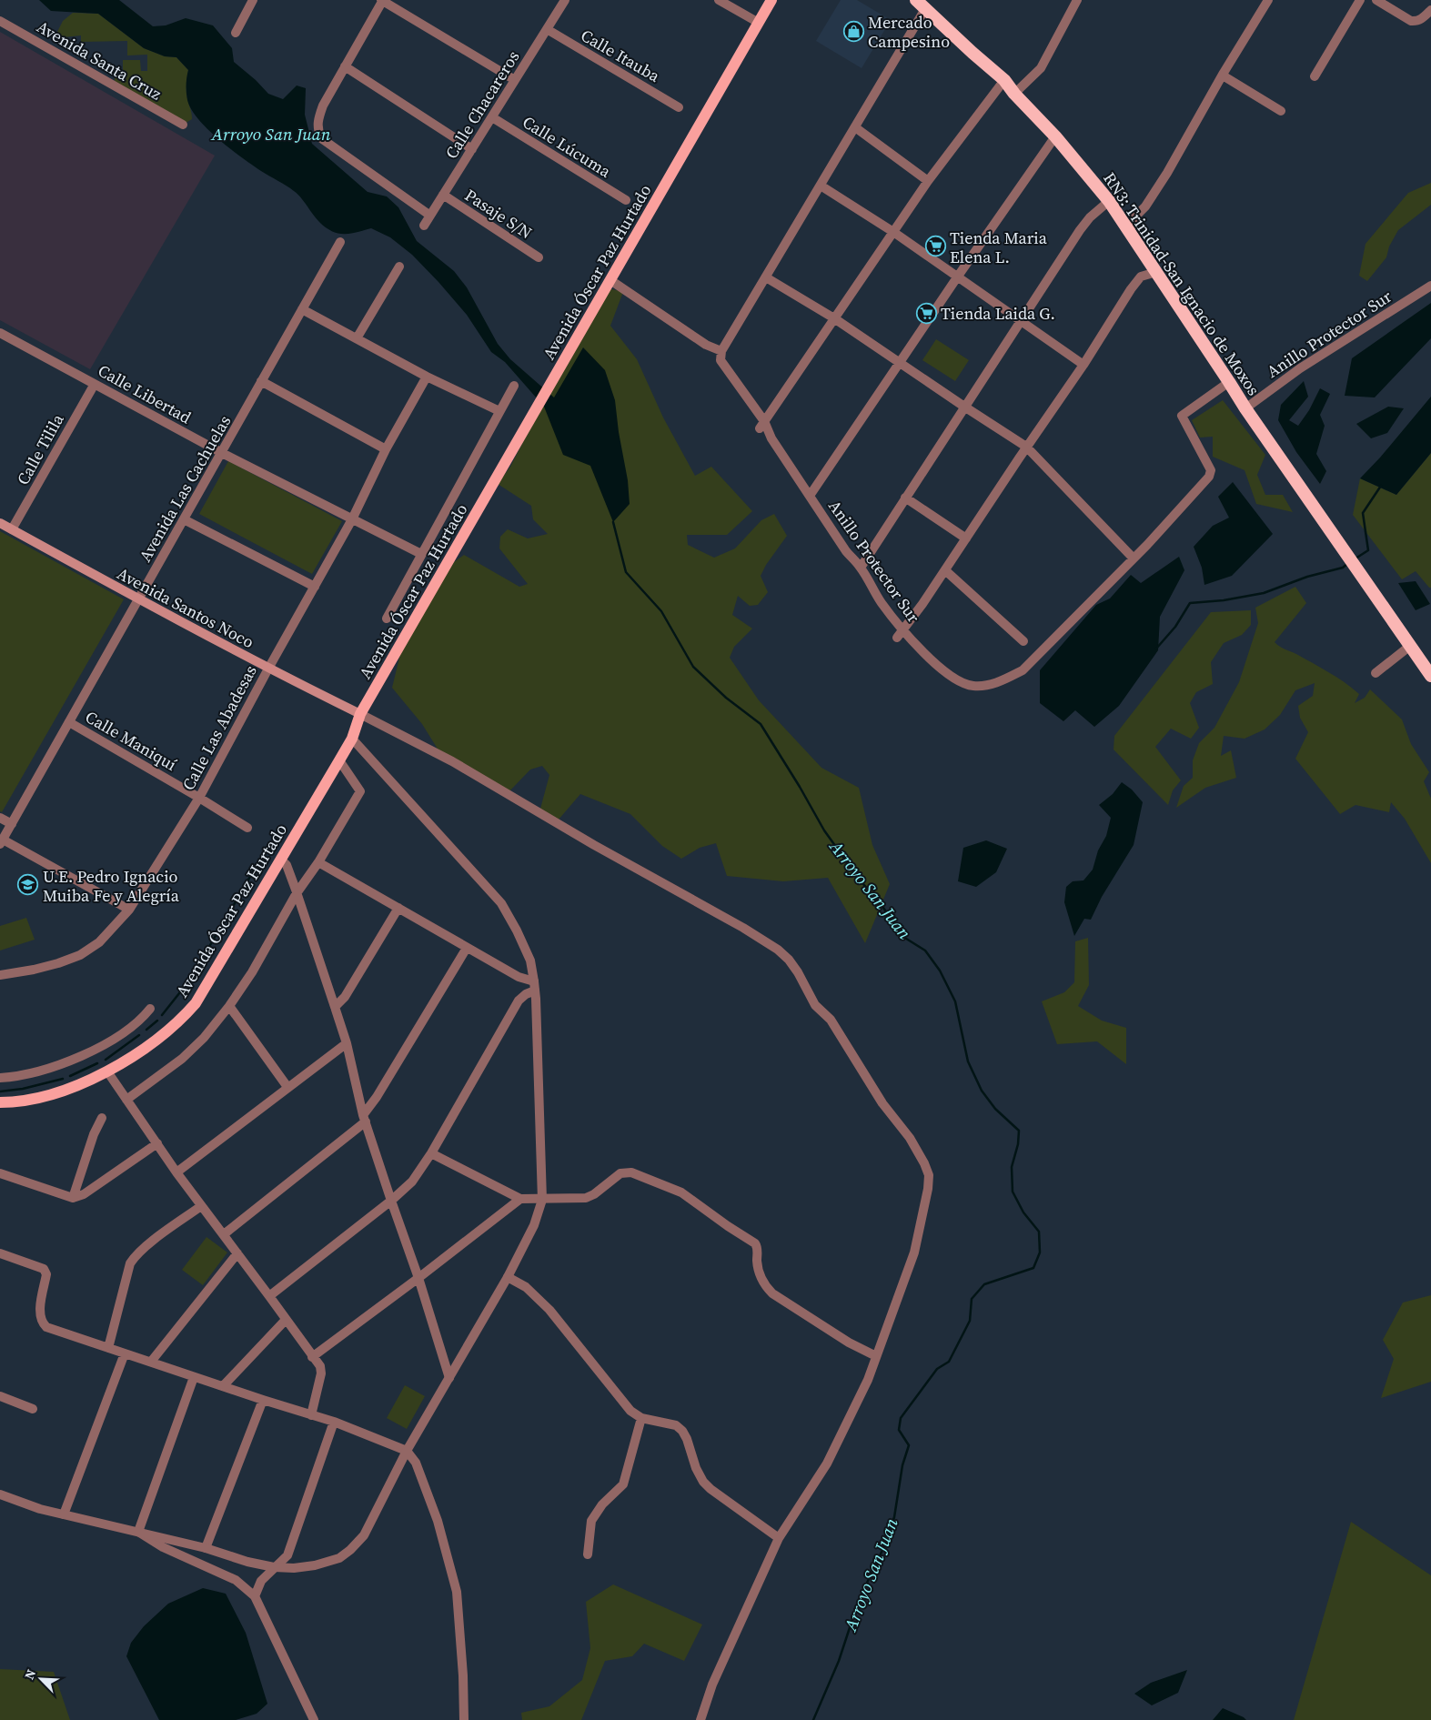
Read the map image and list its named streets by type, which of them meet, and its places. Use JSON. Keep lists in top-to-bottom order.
{
  "streets": {
    "highway": ["RN3: Trinidad-San Ignacio de Moxos"],
    "main road": ["Avenida Óscar Paz Hurtado", "Avenida Santos Noco"],
    "street": [
      "Calle Itauba",
      "Avenida Santa Cruz",
      "Calle Chacareros",
      "Calle Lúcuma",
      "Pasaje S/N",
      "Anillo Protector Sur",
      "Calle Libertad",
      "Calle Tilila",
      "Avenida Las Cachuelas",
      "Calle Las Abadesas",
      "Calle Maniquí"
    ]
  },
  "crossings": [
    ["Calle Itauba", "Calle Chacareros"],
    ["Calle Chacareros", "Calle Lúcuma"],
    ["Calle Chacareros", "Pasaje S/N"],
    ["Avenida Óscar Paz Hurtado", "Avenida Santos Noco"],
    ["RN3: Trinidad-San Ignacio de Moxos", "Anillo Protector Sur"],
    ["Calle Libertad", "Calle Tilila"],
    ["Calle Libertad", "Avenida Las Cachuelas"],
    ["Calle Libertad", "Calle Las Abadesas"],
    ["Calle Tilila", "Avenida Santos Noco"],
    ["Avenida Las Cachuelas", "Avenida Santos Noco"],
    ["Avenida Las Cachuelas", "Calle Maniquí"],
    ["Avenida Santos Noco", "Calle Las Abadesas"],
    ["Calle Las Abadesas", "Calle Maniquí"]
  ],
  "water": ["Arroyo San Juan"],
  "places": {
    "shop": ["Mercado Campesino"],
    "supermarket": ["Tienda Maria Elena L.", "Tienda Laida G."],
    "school or university": ["U.E. Pedro Ignacio Muiba Fe y Alegría"]
  },
  "north": "top left"
}
